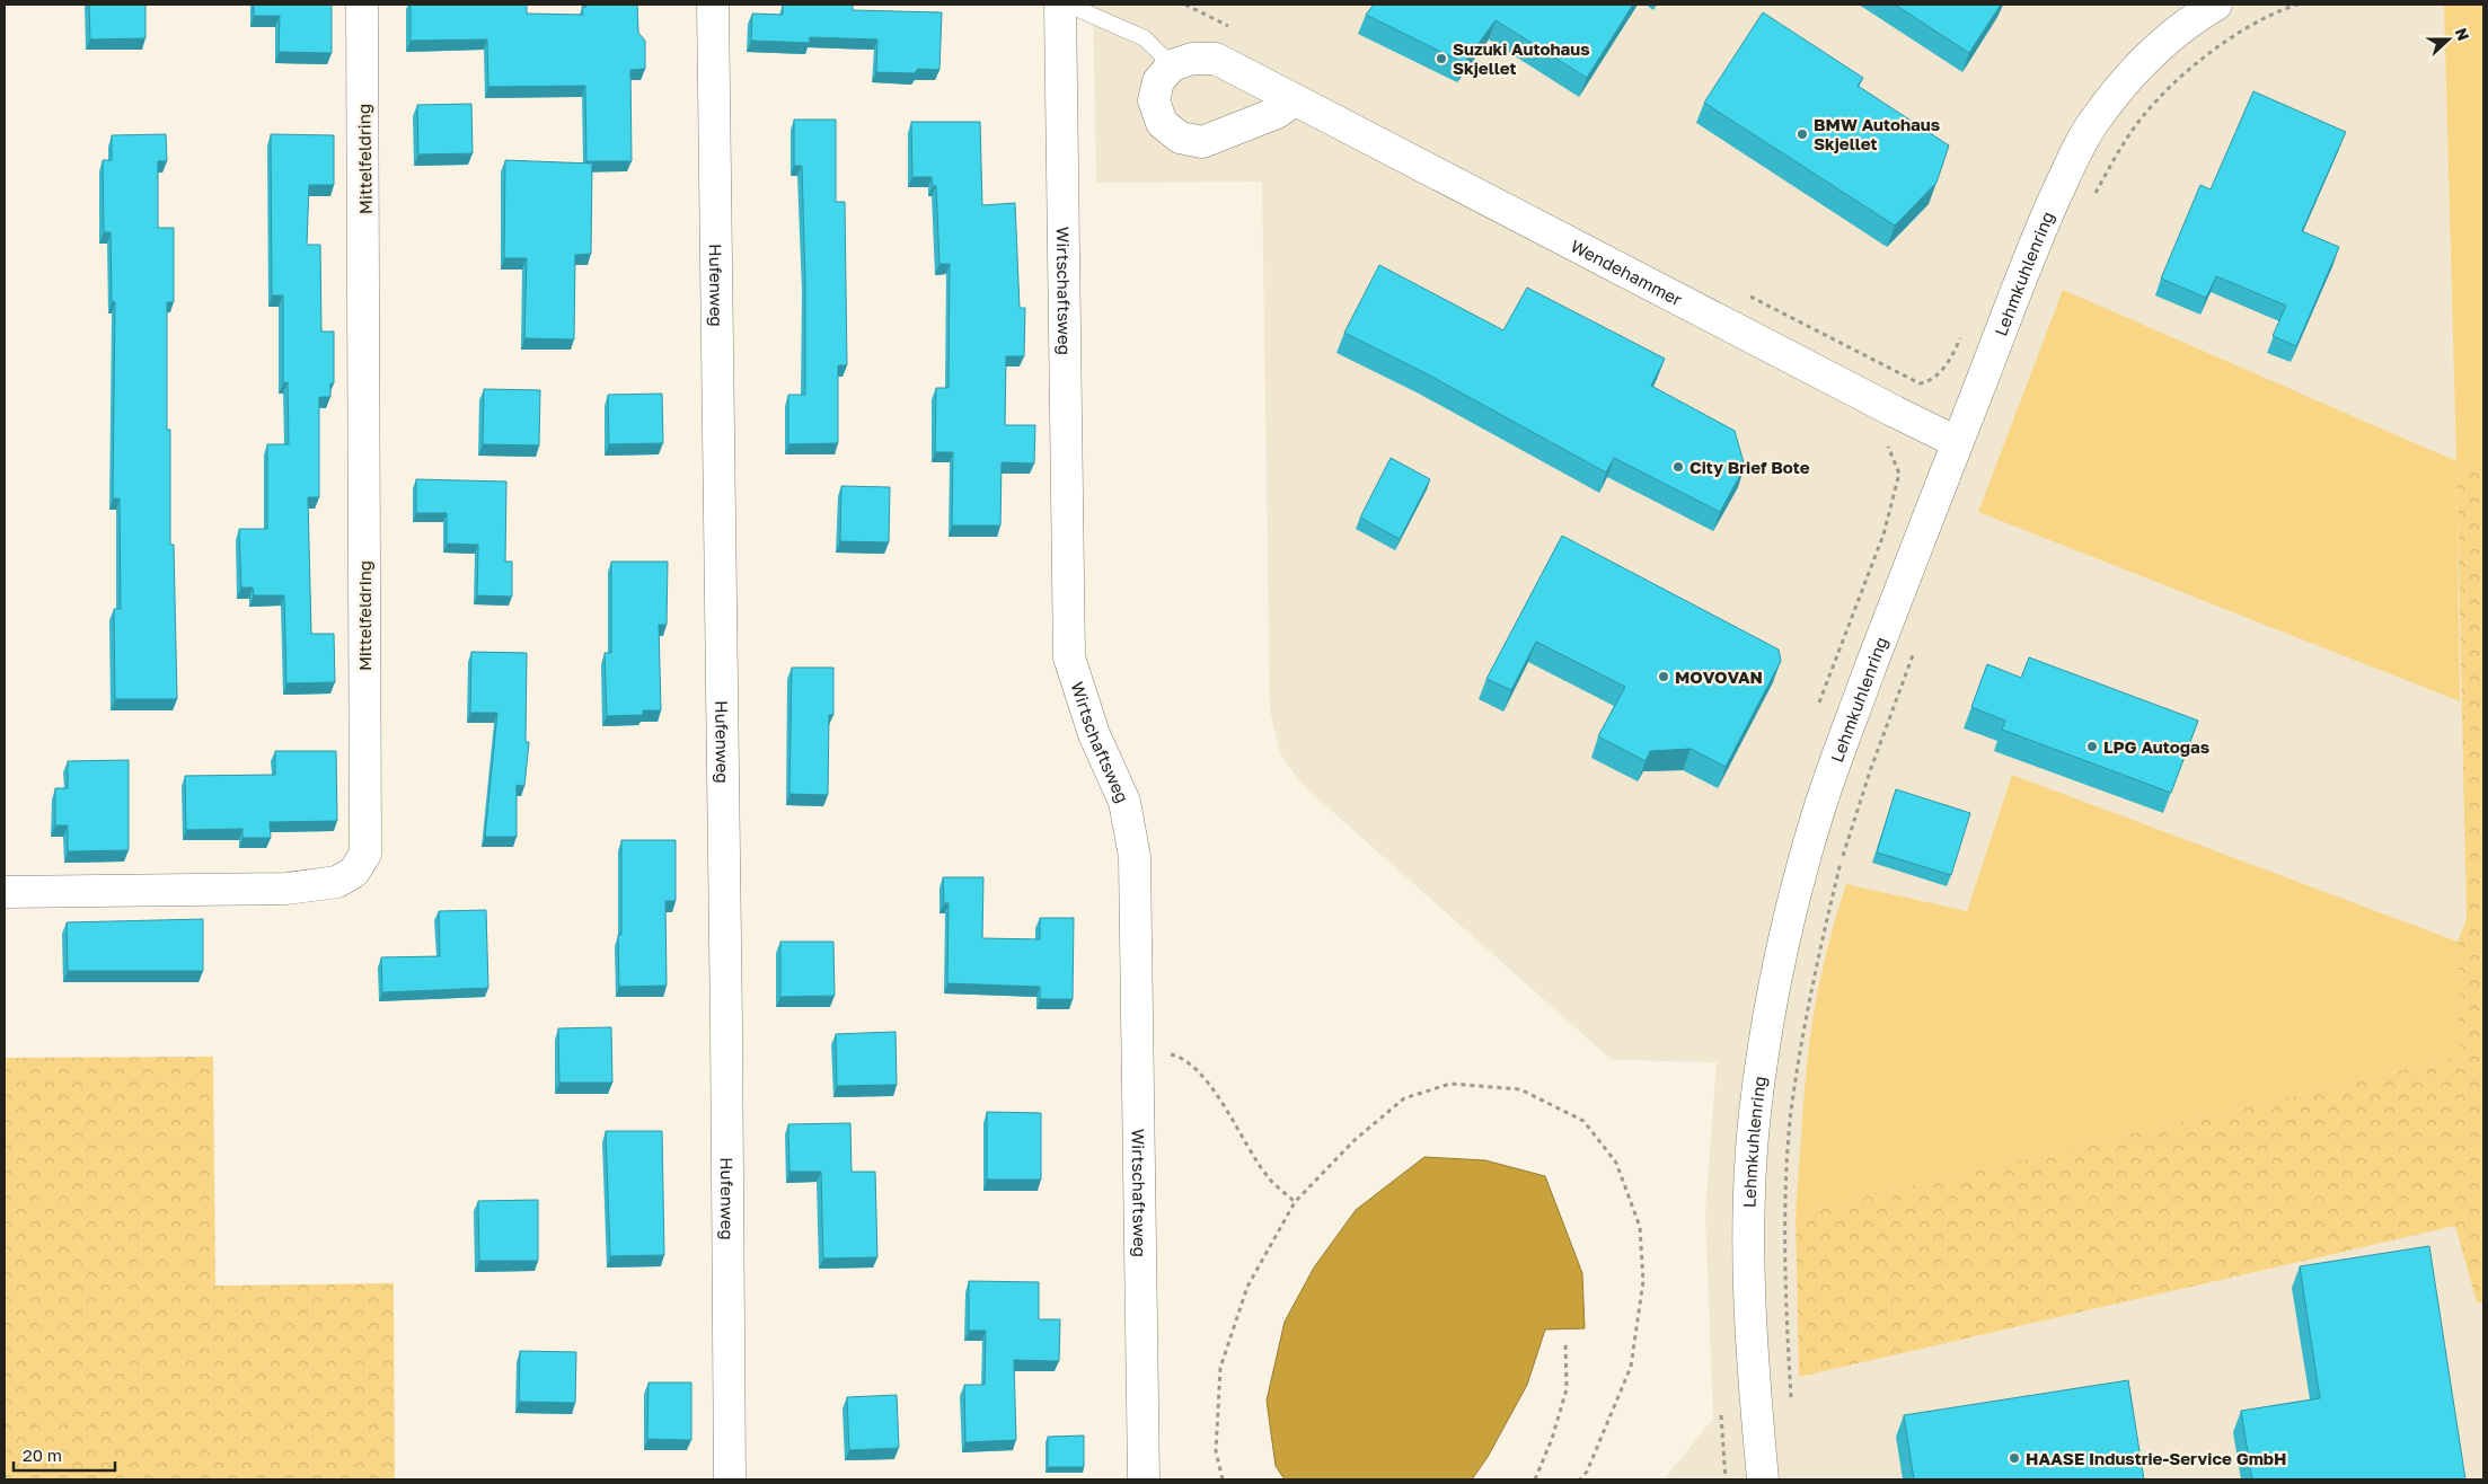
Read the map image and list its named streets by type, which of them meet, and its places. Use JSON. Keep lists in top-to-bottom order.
{
  "streets": {
    "street": [
      "Mittelfeldring",
      "Wendehammer",
      "Lehmkuhlenring",
      "Hufenweg",
      "Wirtschaftsweg"
    ]
  },
  "crossings": [
    ["Wendehammer", "Lehmkuhlenring"]
  ],
  "places": [
    "Suzuki Autohaus Skjellet",
    "BMW Autohaus Skjellet",
    "City Brief Bote",
    "MOVOVAN",
    "LPG Autogas",
    "HAASE Industrie-Service GmbH"
  ],
  "scale_bar": "20 m",
  "north": "right"
}
